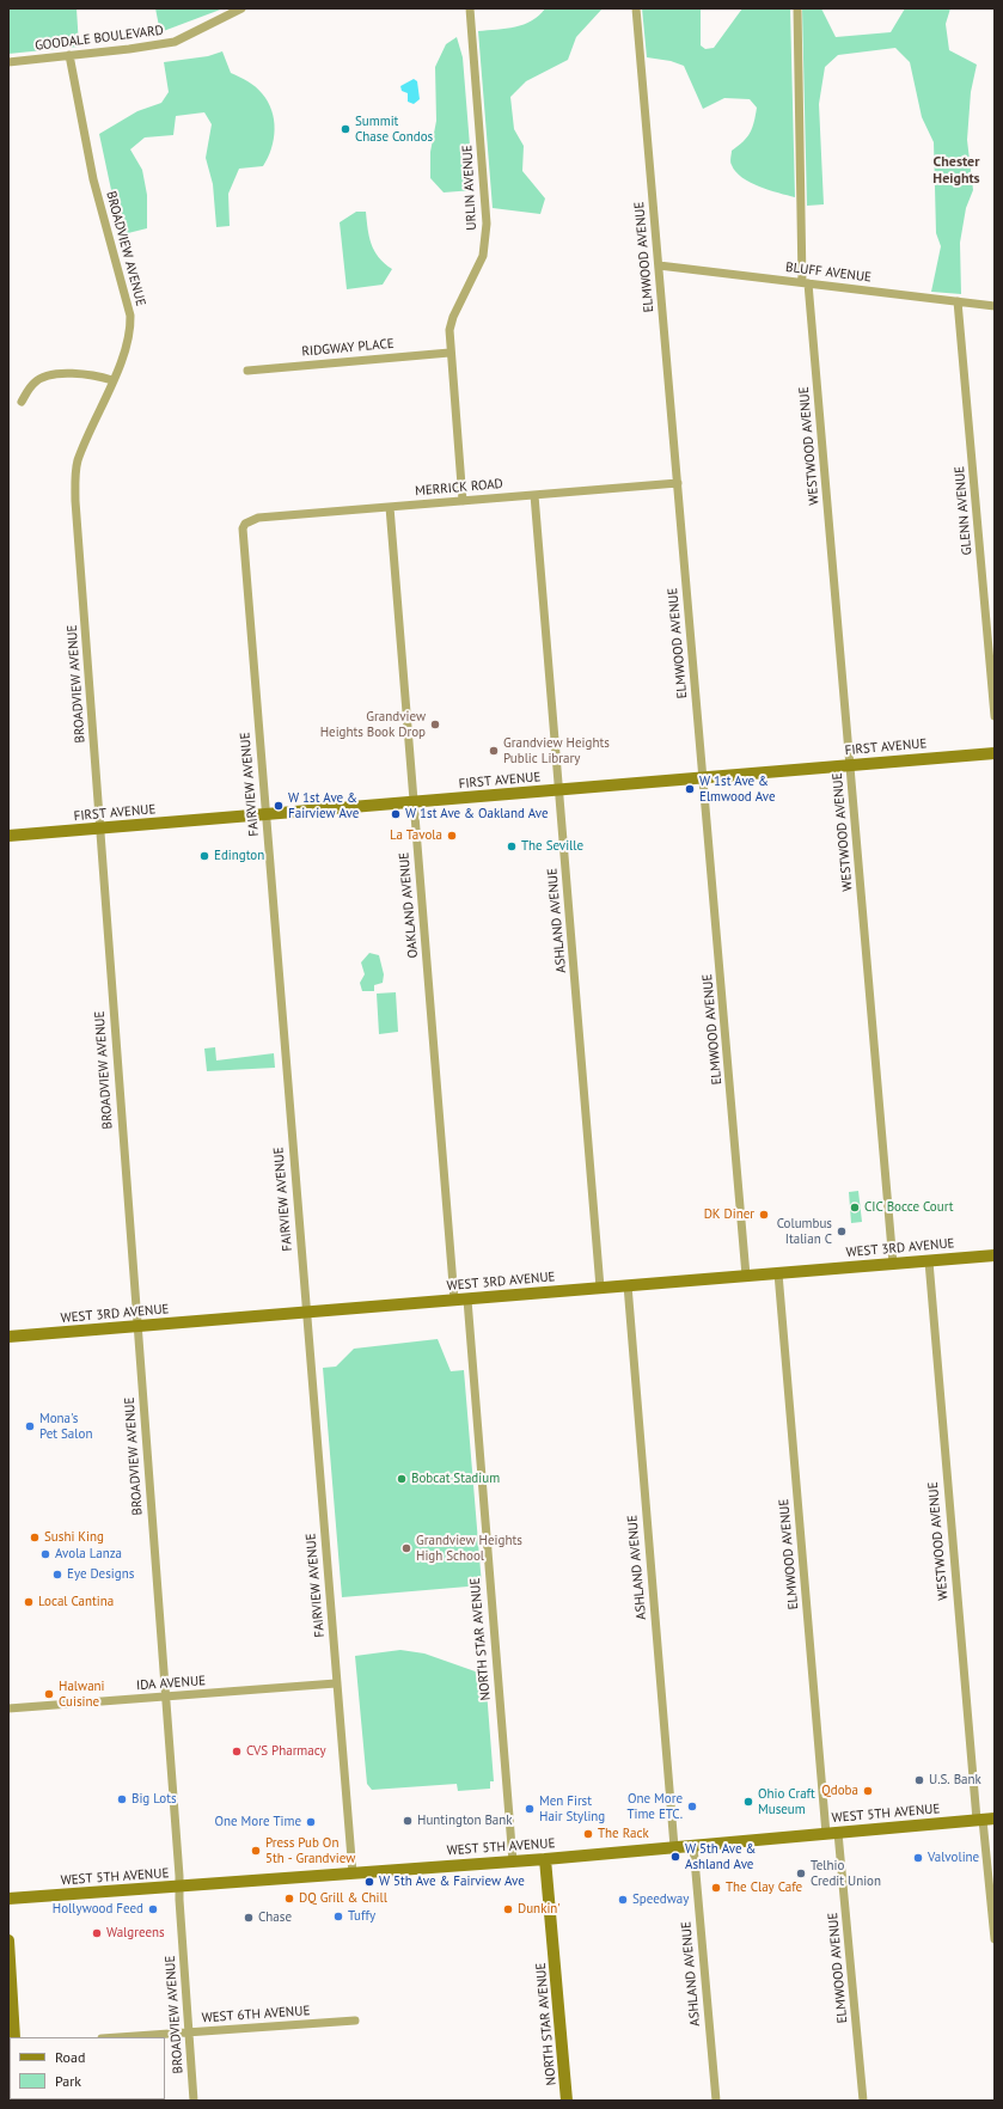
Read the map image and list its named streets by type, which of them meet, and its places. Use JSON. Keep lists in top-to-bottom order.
{
  "streets": {
    "street": [
      "GOODALE BOULEVARD",
      "URLIN AVENUE",
      "BROADVIEW AVENUE",
      "ELMWOOD AVENUE",
      "BLUFF AVENUE",
      "RIDGWAY PLACE",
      "WESTWOOD AVENUE",
      "MERRICK ROAD",
      "GLENN AVENUE",
      "FIRST AVENUE",
      "FAIRVIEW AVENUE",
      "OAKLAND AVENUE",
      "ASHLAND AVENUE",
      "WEST 3RD AVENUE",
      "NORTH STAR AVENUE",
      "IDA AVENUE",
      "WEST 5TH AVENUE",
      "WEST 6TH AVENUE"
    ]
  },
  "crossings": [
    ["GOODALE BOULEVARD", "BROADVIEW AVENUE"],
    ["URLIN AVENUE", "RIDGWAY PLACE"],
    ["URLIN AVENUE", "MERRICK ROAD"],
    ["BROADVIEW AVENUE", "FIRST AVENUE"],
    ["BROADVIEW AVENUE", "WEST 3RD AVENUE"],
    ["BROADVIEW AVENUE", "IDA AVENUE"],
    ["BROADVIEW AVENUE", "WEST 5TH AVENUE"],
    ["BROADVIEW AVENUE", "WEST 6TH AVENUE"],
    ["ELMWOOD AVENUE", "BLUFF AVENUE"],
    ["ELMWOOD AVENUE", "MERRICK ROAD"],
    ["ELMWOOD AVENUE", "FIRST AVENUE"],
    ["ELMWOOD AVENUE", "WEST 3RD AVENUE"],
    ["ELMWOOD AVENUE", "WEST 5TH AVENUE"],
    ["BLUFF AVENUE", "WESTWOOD AVENUE"],
    ["BLUFF AVENUE", "GLENN AVENUE"],
    ["WESTWOOD AVENUE", "FIRST AVENUE"],
    ["WESTWOOD AVENUE", "WEST 3RD AVENUE"],
    ["WESTWOOD AVENUE", "WEST 5TH AVENUE"],
    ["MERRICK ROAD", "FAIRVIEW AVENUE"],
    ["MERRICK ROAD", "OAKLAND AVENUE"],
    ["MERRICK ROAD", "ASHLAND AVENUE"],
    ["FIRST AVENUE", "FAIRVIEW AVENUE"],
    ["FIRST AVENUE", "OAKLAND AVENUE"],
    ["FIRST AVENUE", "ASHLAND AVENUE"],
    ["FAIRVIEW AVENUE", "WEST 3RD AVENUE"],
    ["FAIRVIEW AVENUE", "IDA AVENUE"],
    ["FAIRVIEW AVENUE", "WEST 5TH AVENUE"],
    ["OAKLAND AVENUE", "WEST 3RD AVENUE"],
    ["ASHLAND AVENUE", "WEST 3RD AVENUE"],
    ["ASHLAND AVENUE", "WEST 5TH AVENUE"],
    ["WEST 3RD AVENUE", "NORTH STAR AVENUE"],
    ["NORTH STAR AVENUE", "WEST 5TH AVENUE"]
  ],
  "districts": ["Chester Heights"],
  "places": [
    "Summit Chase Condos",
    "Grandview Heights Book Drop",
    "Grandview Heights Public Library",
    "W 1st Ave & Elmwood Ave",
    "W 1st Ave & Fairview Ave",
    "W 1st Ave & Oakland Ave",
    "La Tavola",
    "The Seville",
    "Edington",
    "CIC Bocce Court",
    "DK Diner",
    "Columbus Italian C",
    "Mona's Pet Salon",
    "Bobcat Stadium",
    "Sushi King",
    "Grandview Heights High School",
    "Avola Lanza",
    "Eye Designs",
    "Local Cantina",
    "Halwani Cuisine",
    "CVS Pharmacy",
    "U.S. Bank",
    "Qdoba",
    "Big Lots",
    "Ohio Craft Museum",
    "One More Time ETC.",
    "Men First Hair Styling",
    "Huntington Bank",
    "One More Time",
    "The Rack",
    "Press Pub On 5th - Grandview",
    "W 5th Ave & Ashland Ave",
    "Valvoline",
    "Telhio Credit Union",
    "W 5th Ave & Fairview Ave",
    "The Clay Cafe",
    "DQ Grill & Chill",
    "Speedway",
    "Hollywood Feed",
    "Dunkin'",
    "Tuffy",
    "Chase",
    "Walgreens"
  ],
  "legend": ["Road", "Park"]
}
